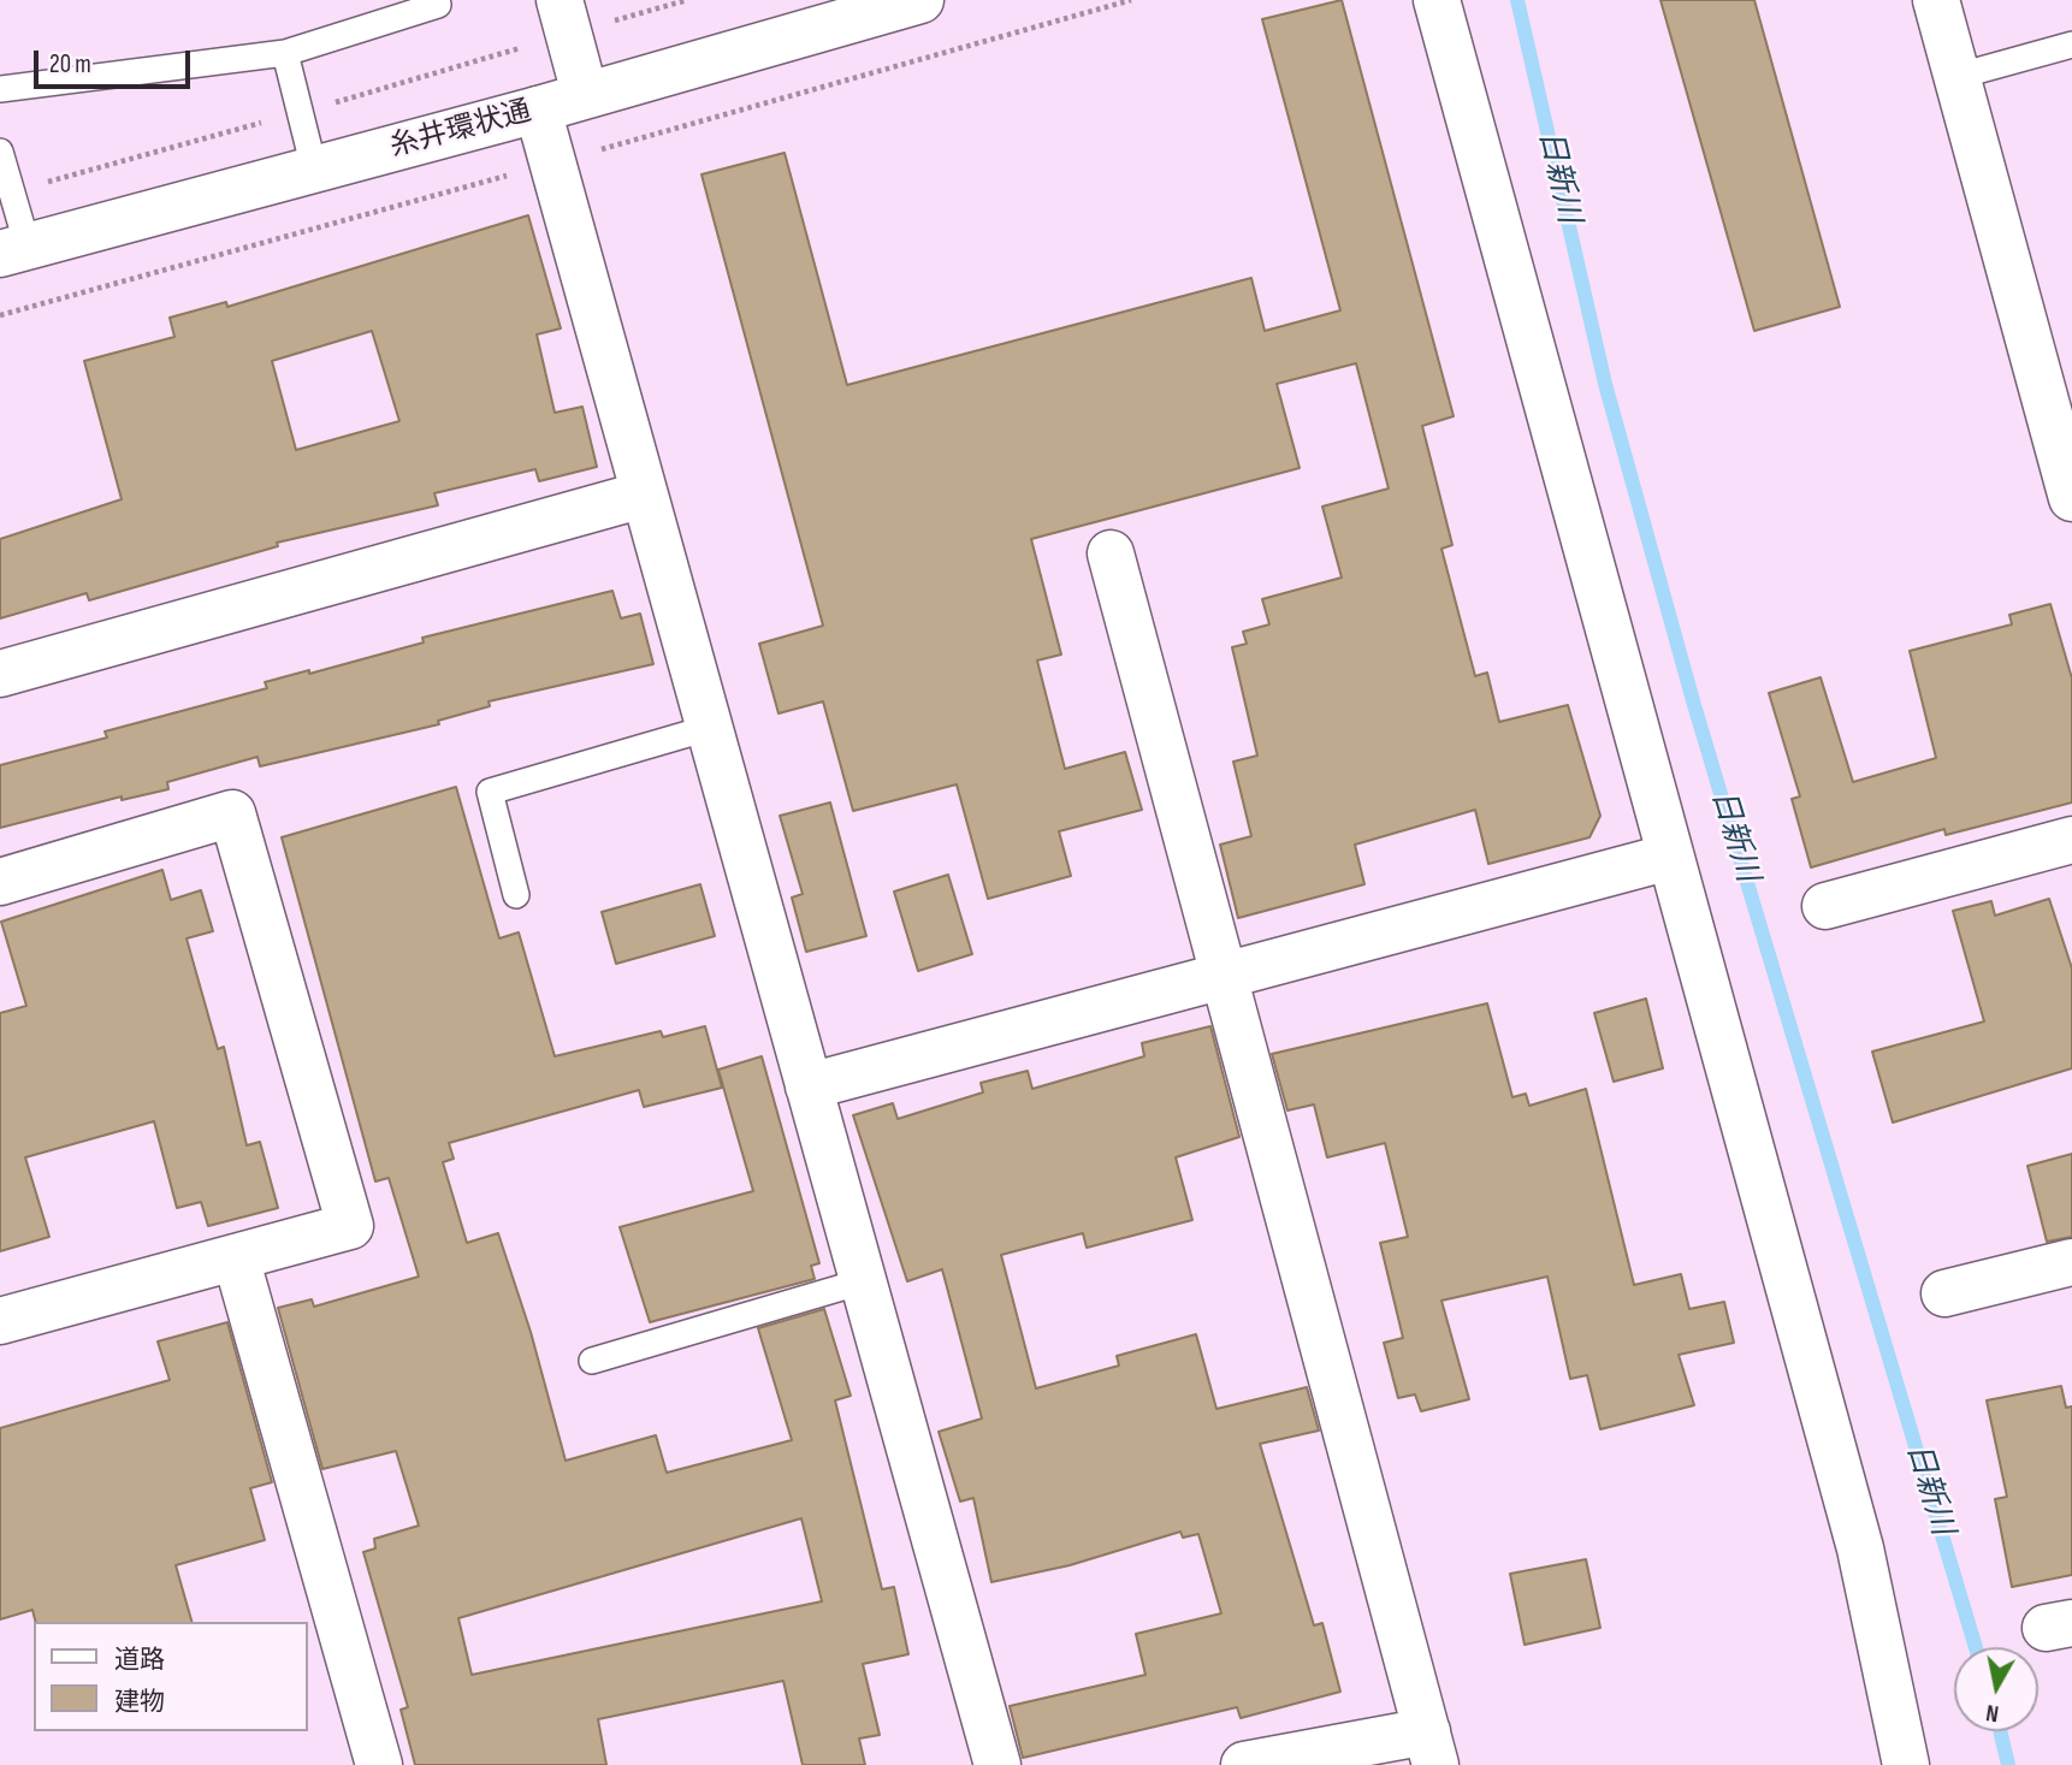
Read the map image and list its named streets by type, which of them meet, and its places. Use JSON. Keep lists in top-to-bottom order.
{
  "streets": {
    "street": ["糸井環状通"]
  },
  "water": ["日新川"],
  "legend": ["道路", "建物"],
  "scale_bar": "20 m",
  "north": "bottom"
}
